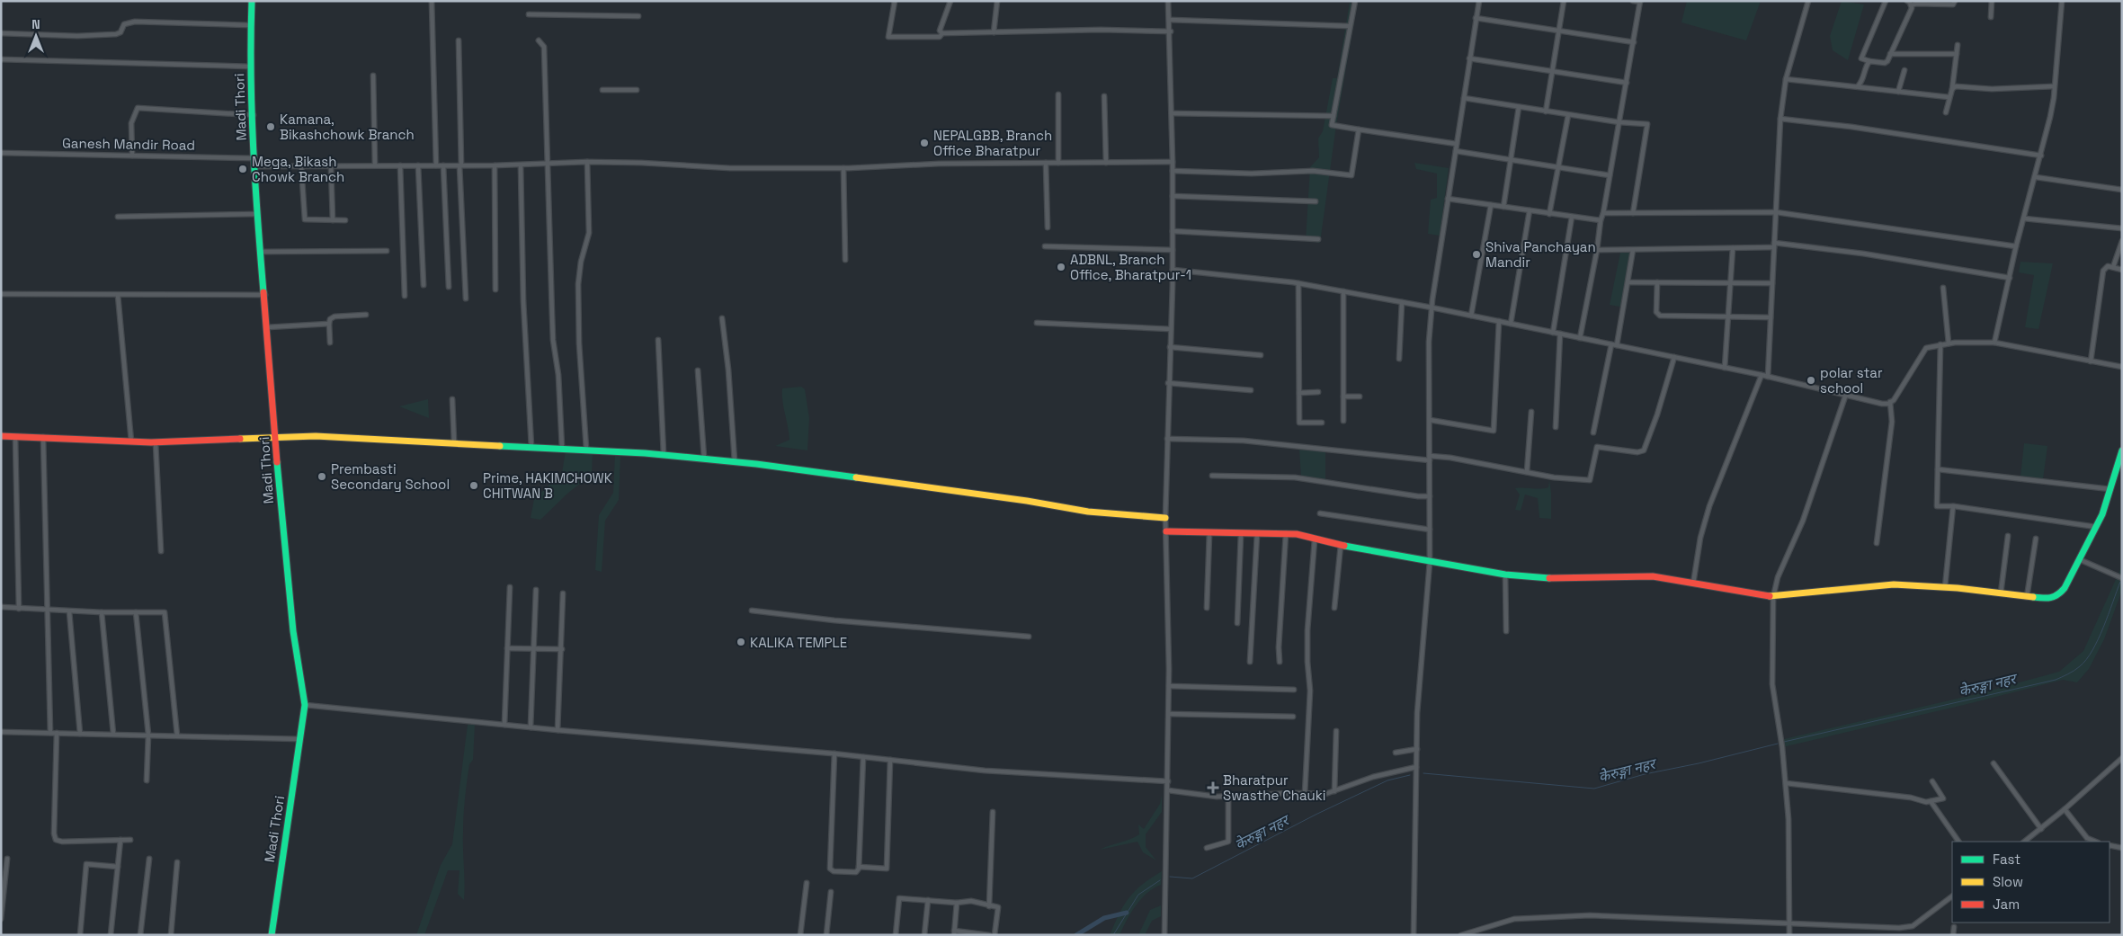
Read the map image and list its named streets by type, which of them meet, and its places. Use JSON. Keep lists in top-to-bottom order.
{
  "streets": {
    "street": ["Madi Thori", "Ganesh Mandir Road"]
  },
  "crossings": [
    ["Madi Thori", "Ganesh Mandir Road"]
  ],
  "water": ["केेरुङ्गा नहर", "केरुङ्गा नहर"],
  "places": {
    "other": [
      "Kamana, Bikashchowk Branch",
      "NEPALGBB, Branch Office Bharatpur",
      "Mega, Bikash Chowk Branch",
      "Shiva Panchayan Mandir",
      "ADBNL, Branch Office, Bharatpur-1",
      "polar star school",
      "Prembasti Secondary School",
      "Prime, HAKIMCHOWK CHITWAN B",
      "KALIKA TEMPLE"
    ],
    "health": ["Bharatpur Swasthe Chauki"]
  },
  "legend": ["Fast", "Slow", "Jam"],
  "north": "top"
}
